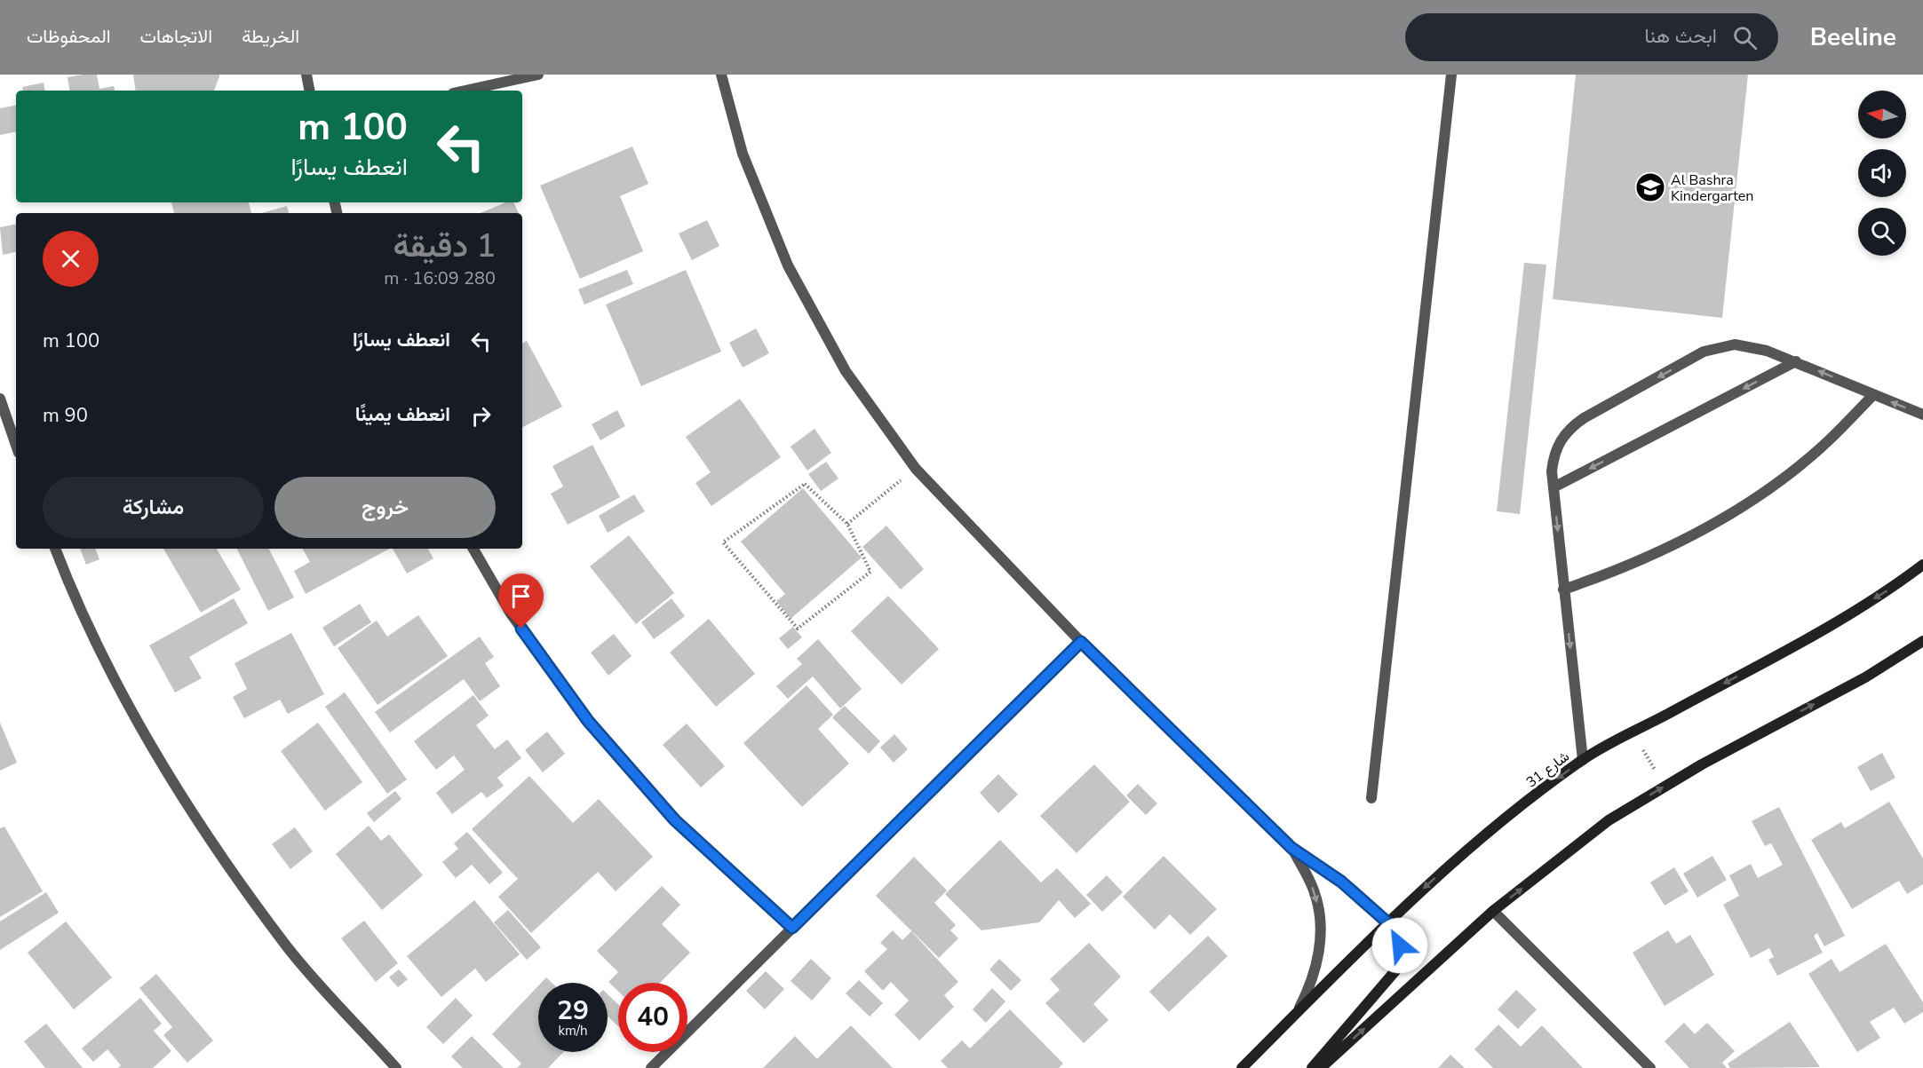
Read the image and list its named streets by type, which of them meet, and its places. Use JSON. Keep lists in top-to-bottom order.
{
  "streets": {
    "street": ["شارع 31"]
  },
  "places": {
    "school or university": ["Al Bashra Kindergarten"]
  },
  "north": "left",
  "page": {
    "header": "Beeline",
    "search": "ابحث هنا",
    "nav": ["الخريطة", "الاتجاهات", "المحفوظات"],
    "turn": ["100 m", "انعطف يسارًا"],
    "heading": ["1 دقيقة", "280 m · 16:09"],
    "list": [
      {
        "name": "انعطف يسارًا",
        "value": "100 m"
      },
      {
        "name": "انعطف يمينًا",
        "value": "90 m"
      }
    ],
    "buttons": ["خروج", "مشاركة"],
    "speed": "29 km/h",
    "limit": "40"
  }
}
